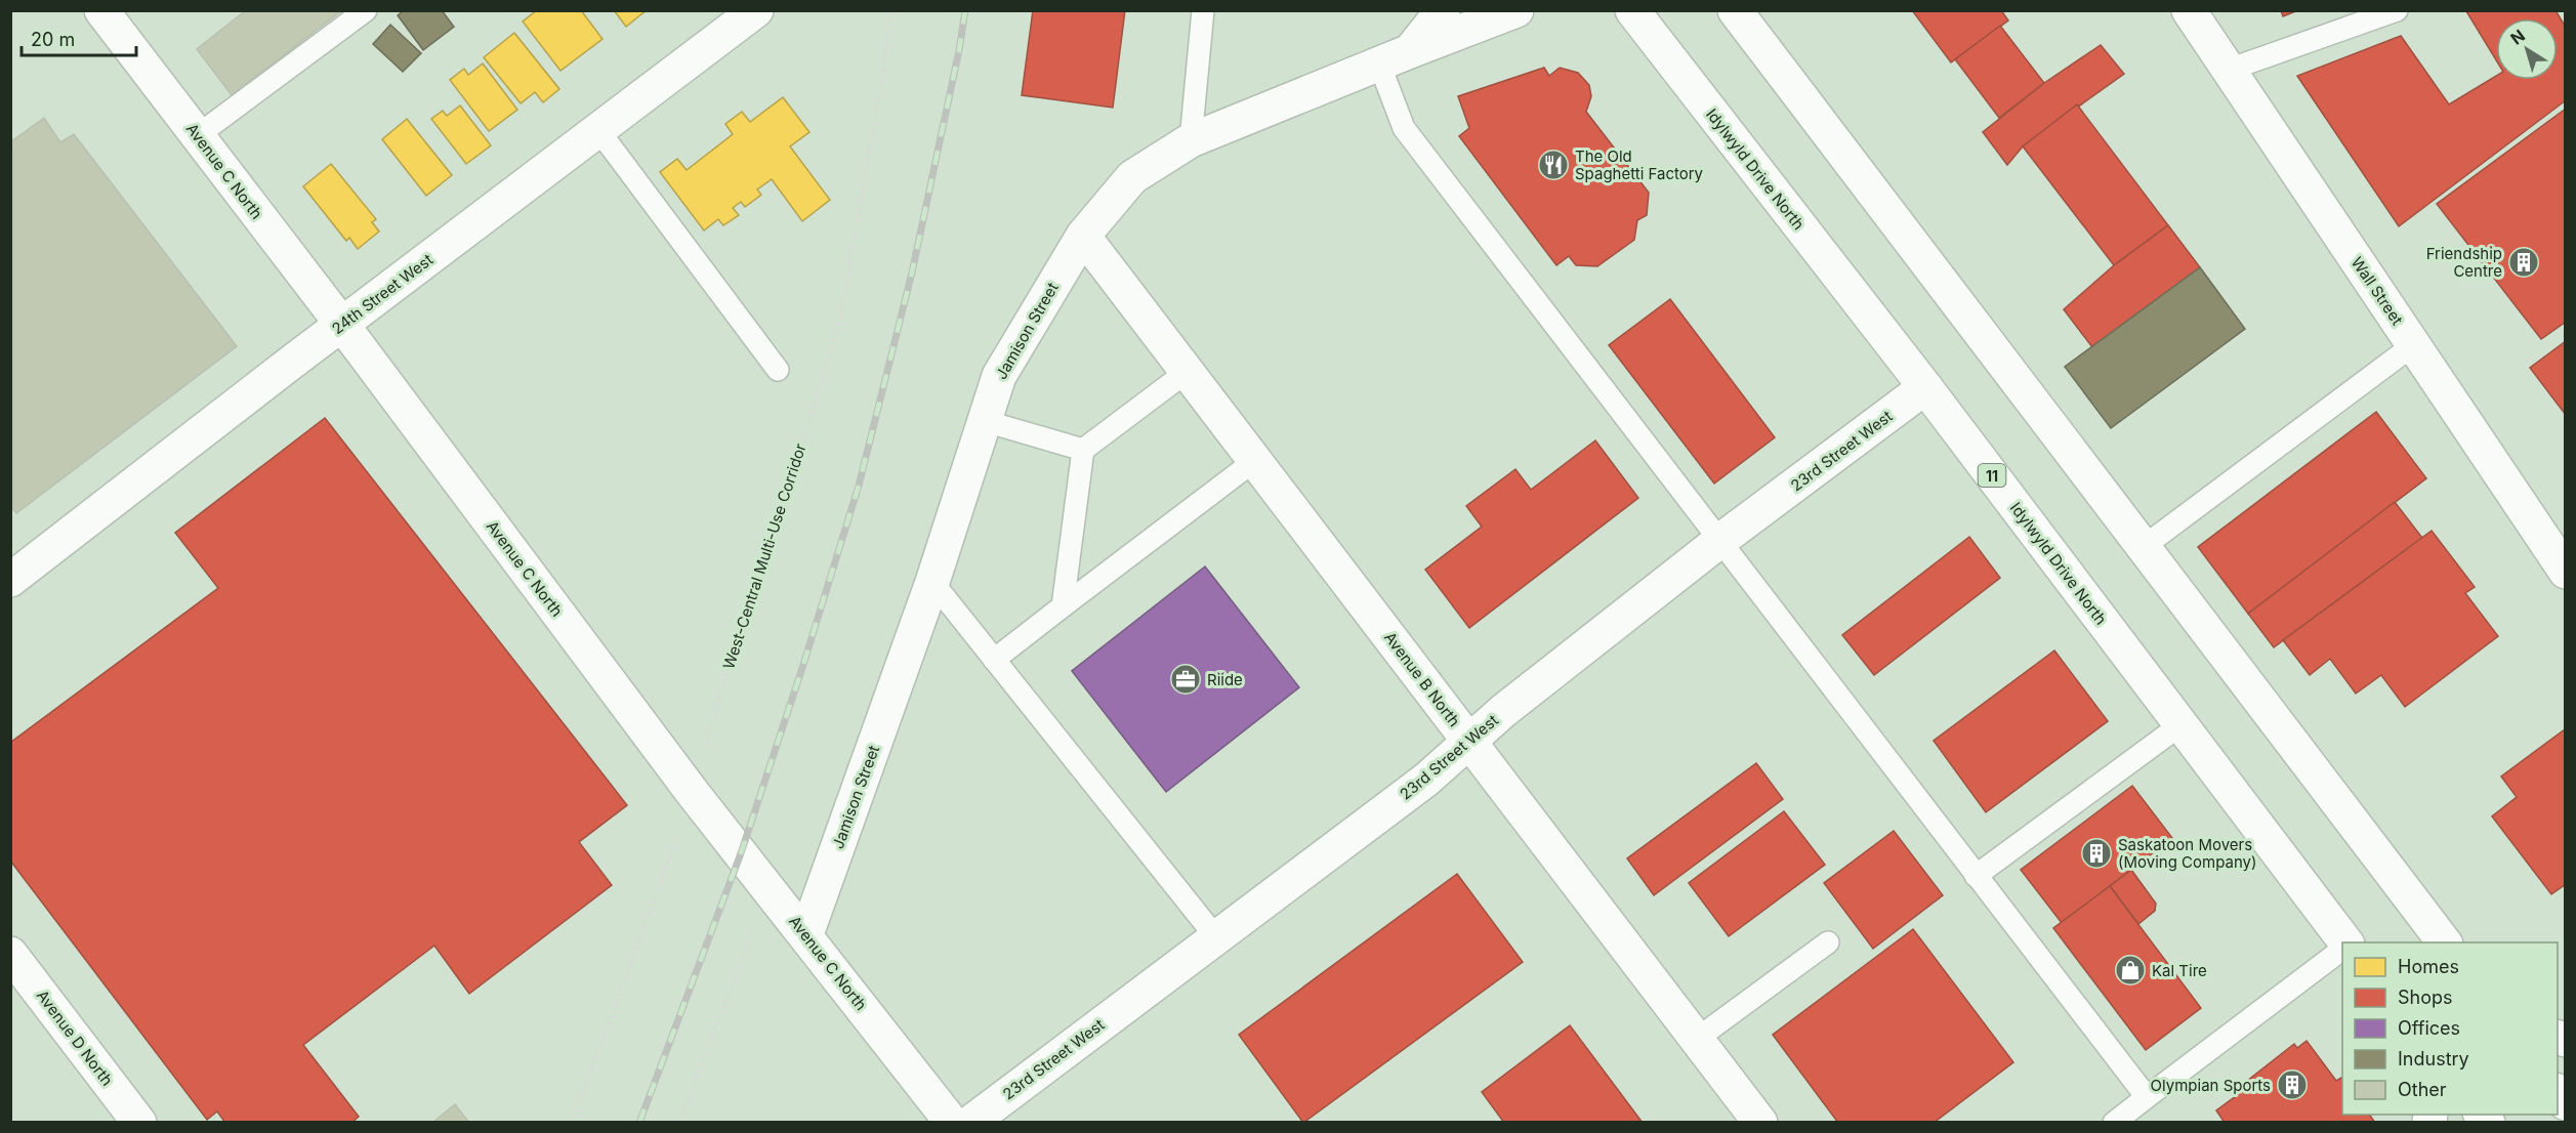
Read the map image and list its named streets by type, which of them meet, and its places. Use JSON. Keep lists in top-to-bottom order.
{
  "streets": {
    "street": [
      "Idylwyld Drive North",
      "Avenue C North",
      "Wall Street",
      "24th Street West",
      "Jamison Street",
      "23rd Street West",
      "11",
      "Avenue B North",
      "Avenue D North"
    ],
    "path": ["West-Central Multi-Use Corridor"]
  },
  "crossings": [
    ["Idylwyld Drive North", "23rd Street West"],
    ["Avenue C North", "24th Street West"],
    ["Avenue C North", "Jamison Street"],
    ["Avenue C North", "West-Central Multi-Use Corridor"],
    ["Jamison Street", "Avenue B North"],
    ["23rd Street West", "Avenue B North"]
  ],
  "places": {
    "restaurant": ["The Old Spaghetti Factory"],
    "building": ["Friendship Centre", "Saskatoon Movers (Moving Company)", "Olympian Sports"],
    "office": ["Riide"],
    "shop": ["Kal Tire"]
  },
  "legend": [
    "Homes",
    "Shops",
    "Offices",
    "Industry",
    "Other"
  ],
  "scale_bar": "20 m",
  "north": "top left"
}
